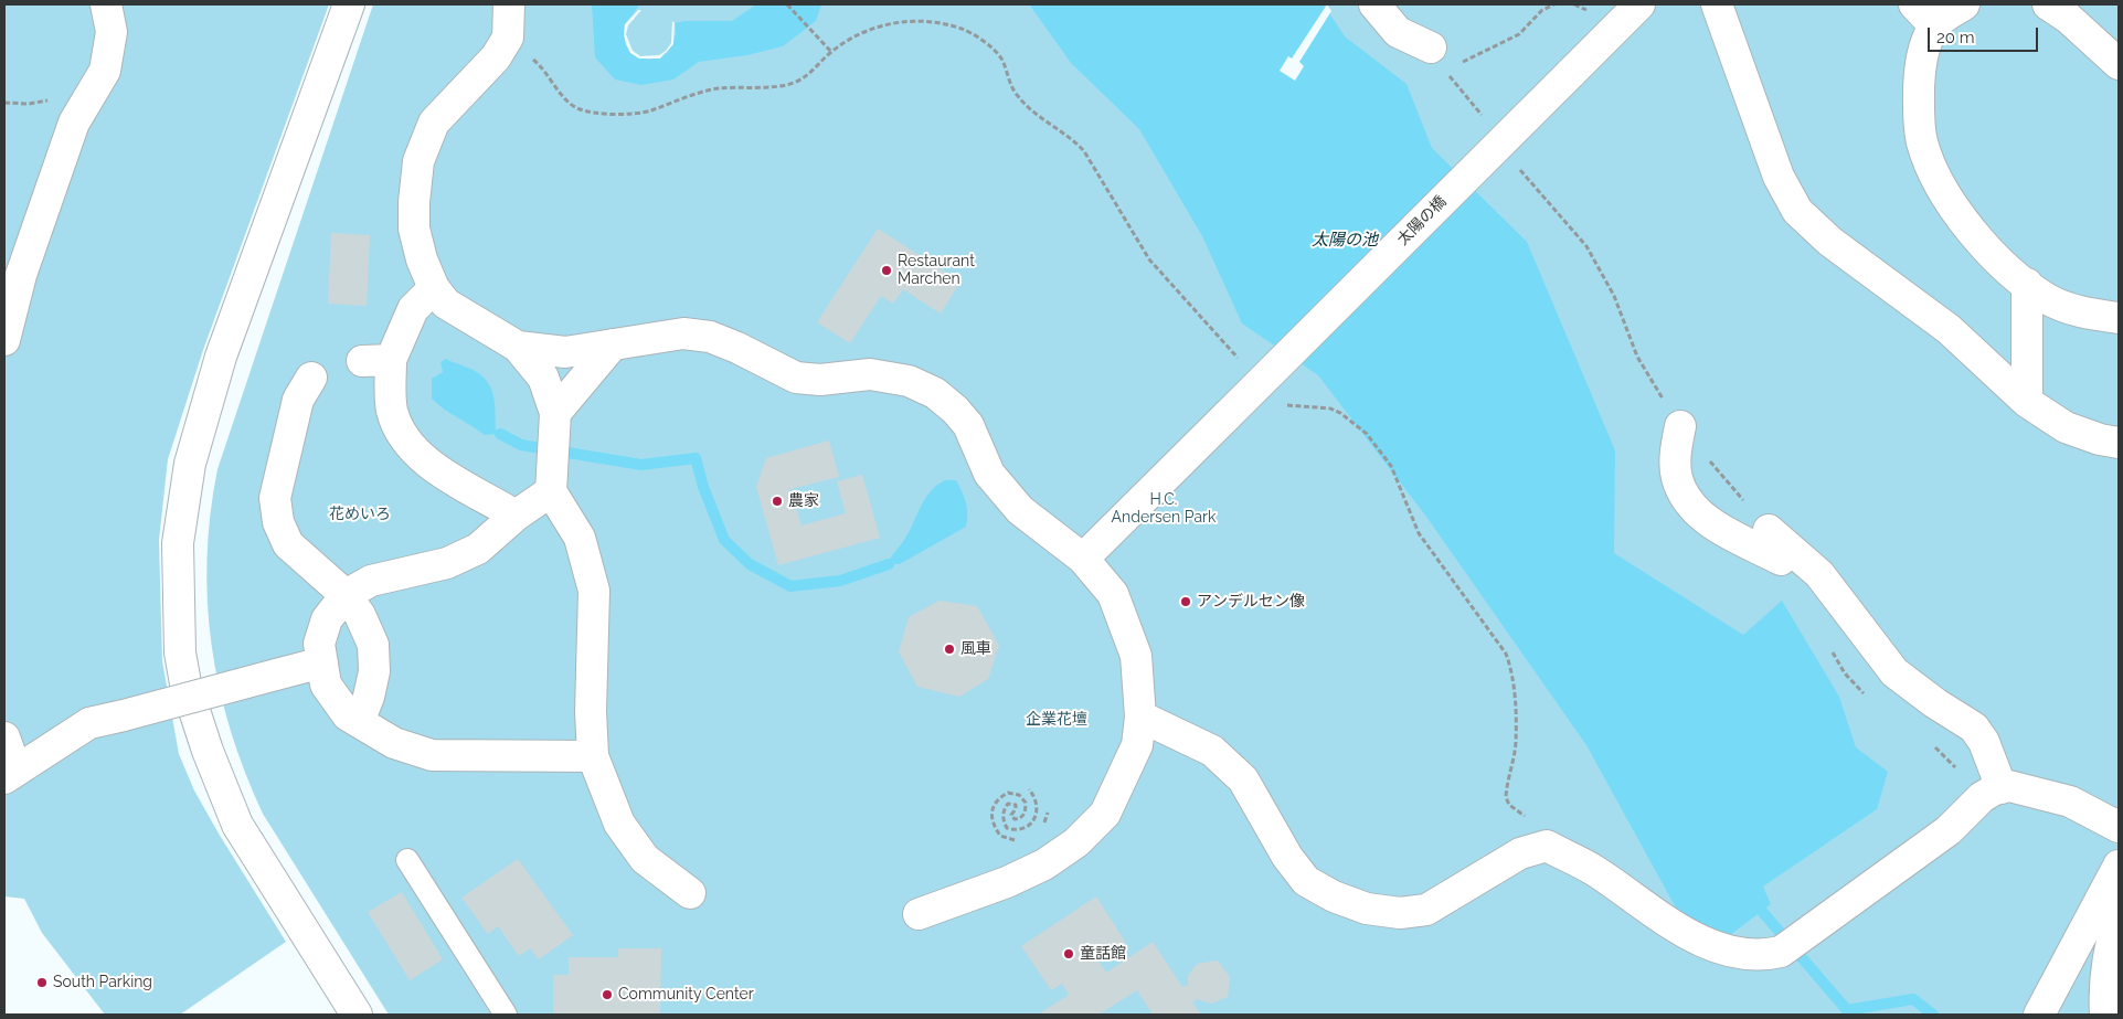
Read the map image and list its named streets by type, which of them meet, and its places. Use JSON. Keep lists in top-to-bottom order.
{
  "streets": {
    "street": ["太陽の橋"]
  },
  "water": ["太陽の池"],
  "parks": ["H.C. Andersen Park", "花めいろ", "企業花壇"],
  "places": [
    "Restaurant Marchen",
    "農家",
    "アンデルセン像",
    "風車",
    "童話館",
    "South Parking",
    "Community Center"
  ],
  "scale_bar": "20 m"
}
